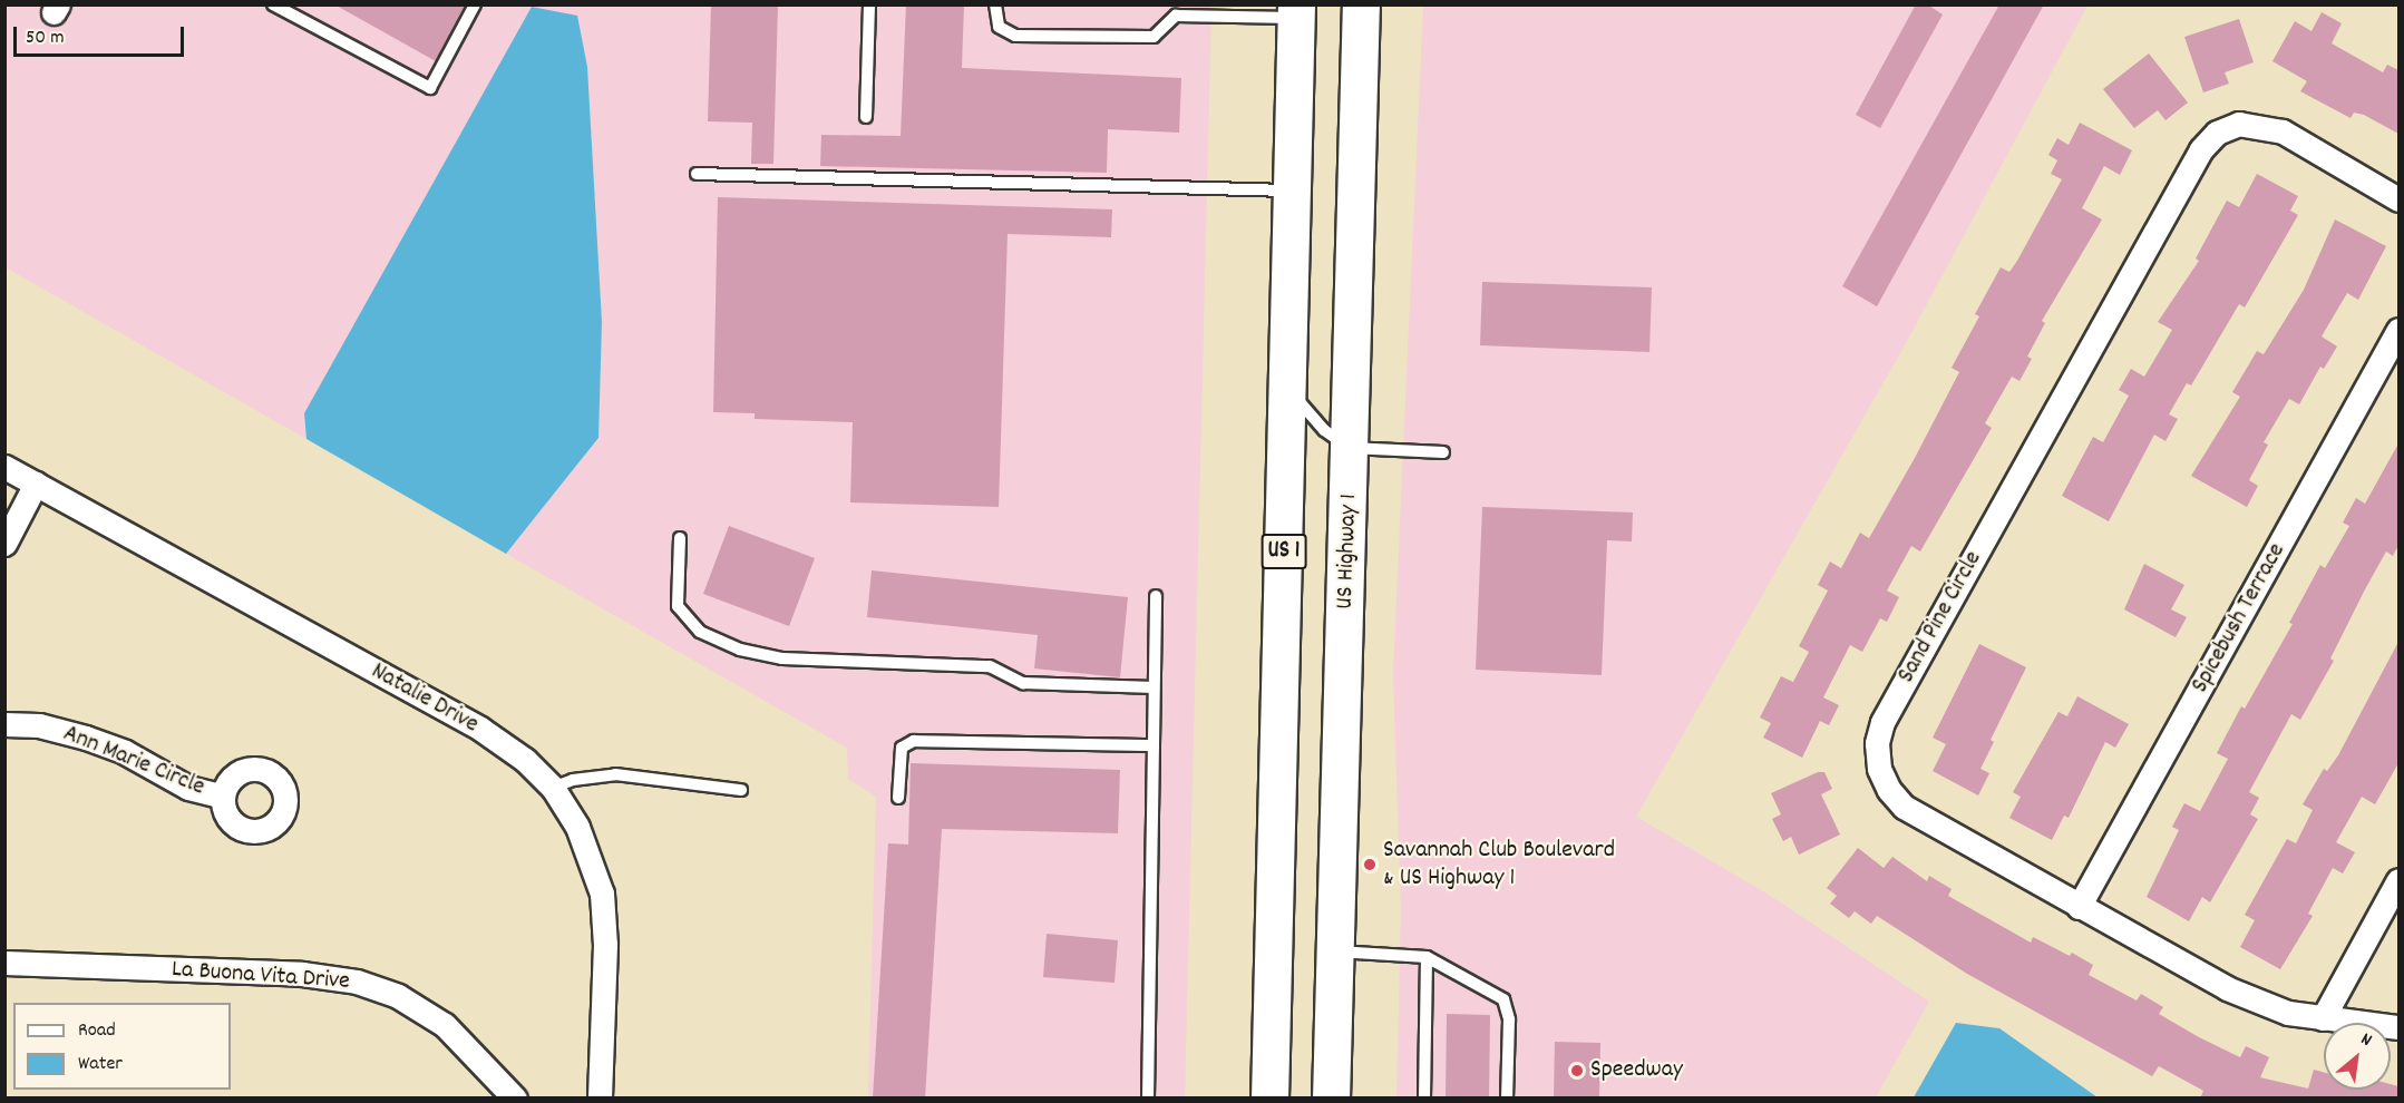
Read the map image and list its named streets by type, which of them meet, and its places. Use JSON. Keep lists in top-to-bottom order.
{
  "streets": {
    "main road": ["US 1", "US Highway 1"],
    "street": [
      "Sand Pine Circle",
      "Spicebush Terrace",
      "Natalie Drive",
      "Ann Marie Circle",
      "La Buona Vita Drive"
    ]
  },
  "crossings": [
    ["Sand Pine Circle", "Spicebush Terrace"]
  ],
  "places": ["Savannah Club Boulevard & US Highway 1", "Speedway"],
  "legend": ["Road", "Water"],
  "scale_bar": "50 m",
  "north": "top right"
}
